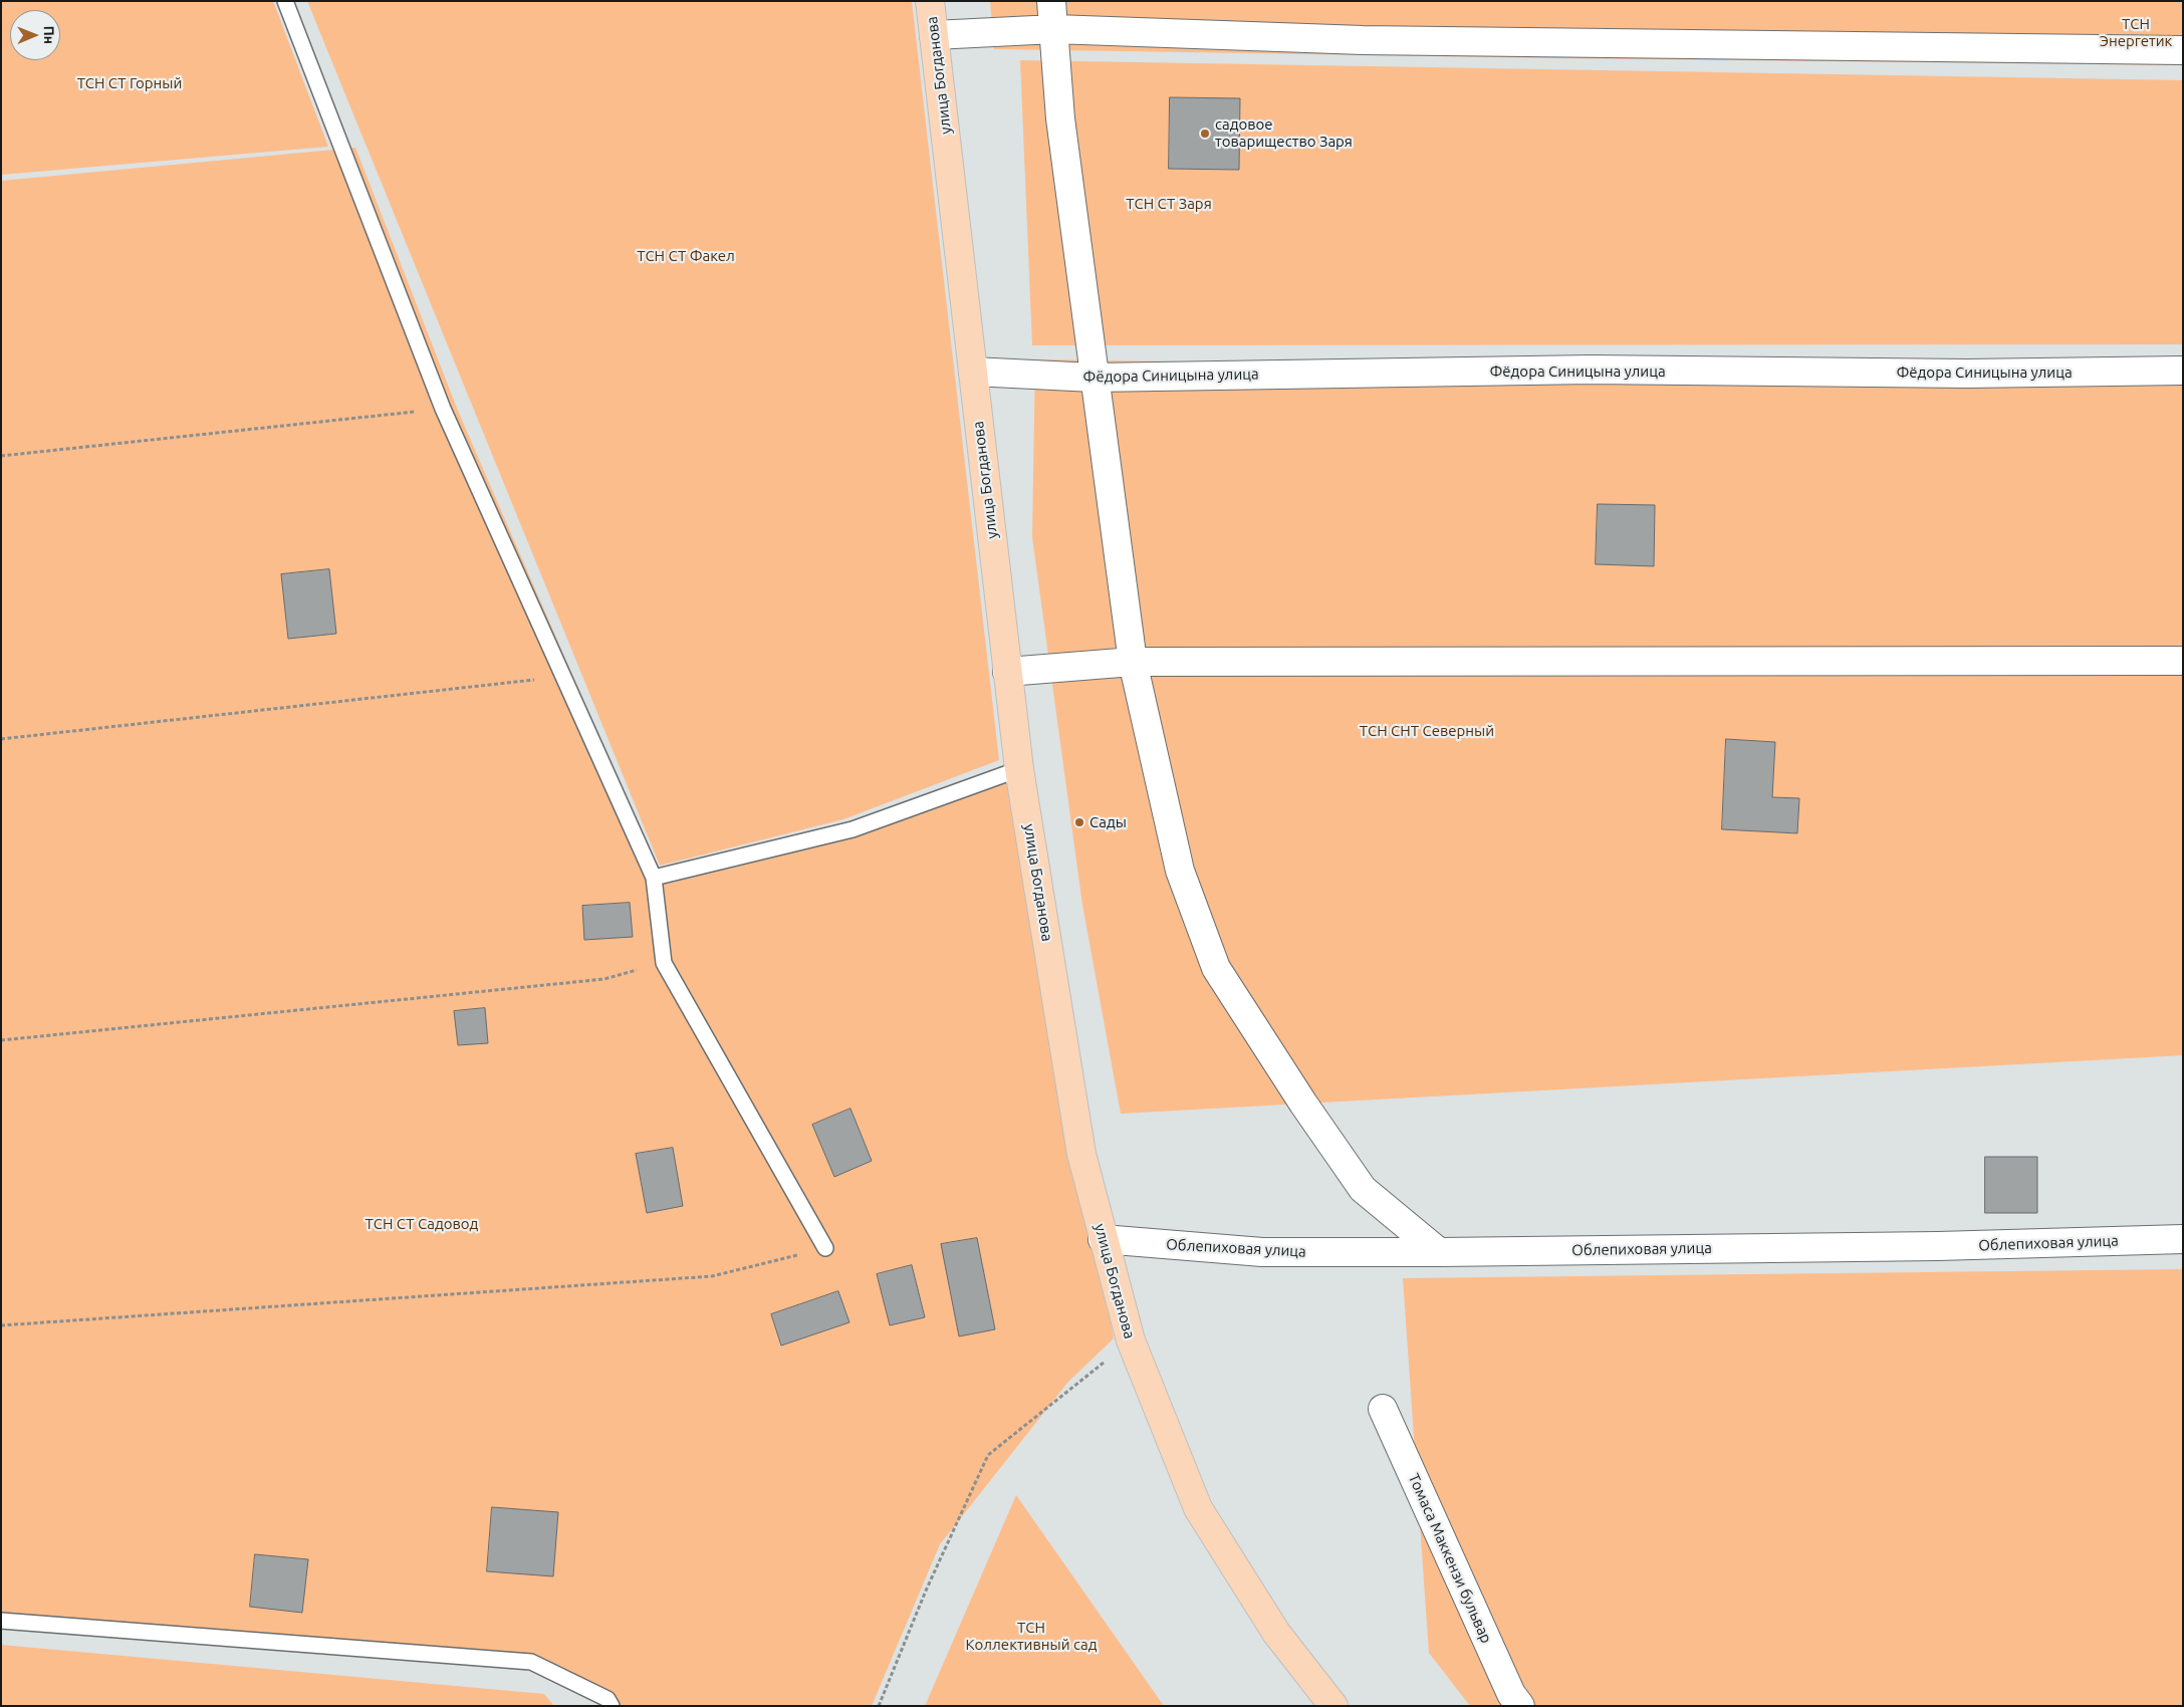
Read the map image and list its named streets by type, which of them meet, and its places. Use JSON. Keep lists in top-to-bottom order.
{
  "streets": {
    "main road": ["улица Богданова"],
    "street": ["Фёдора Синицына улица", "Облепиховая улица", "Томаса Маккензи бульвар"]
  },
  "crossings": [
    ["улица Богданова", "Фёдора Синицына улица"],
    ["улица Богданова", "Облепиховая улица"]
  ],
  "parks": [
    "ТСН Энергетик",
    "ТСН СТ Горный",
    "ТСН СТ Заря",
    "ТСН СТ Факел",
    "ТСН СНТ Северный",
    "ТСН СТ Садовод",
    "ТСН Коллективный сад"
  ],
  "places": ["садовое товарищество Заря", "Сады"],
  "north": "right"
}
